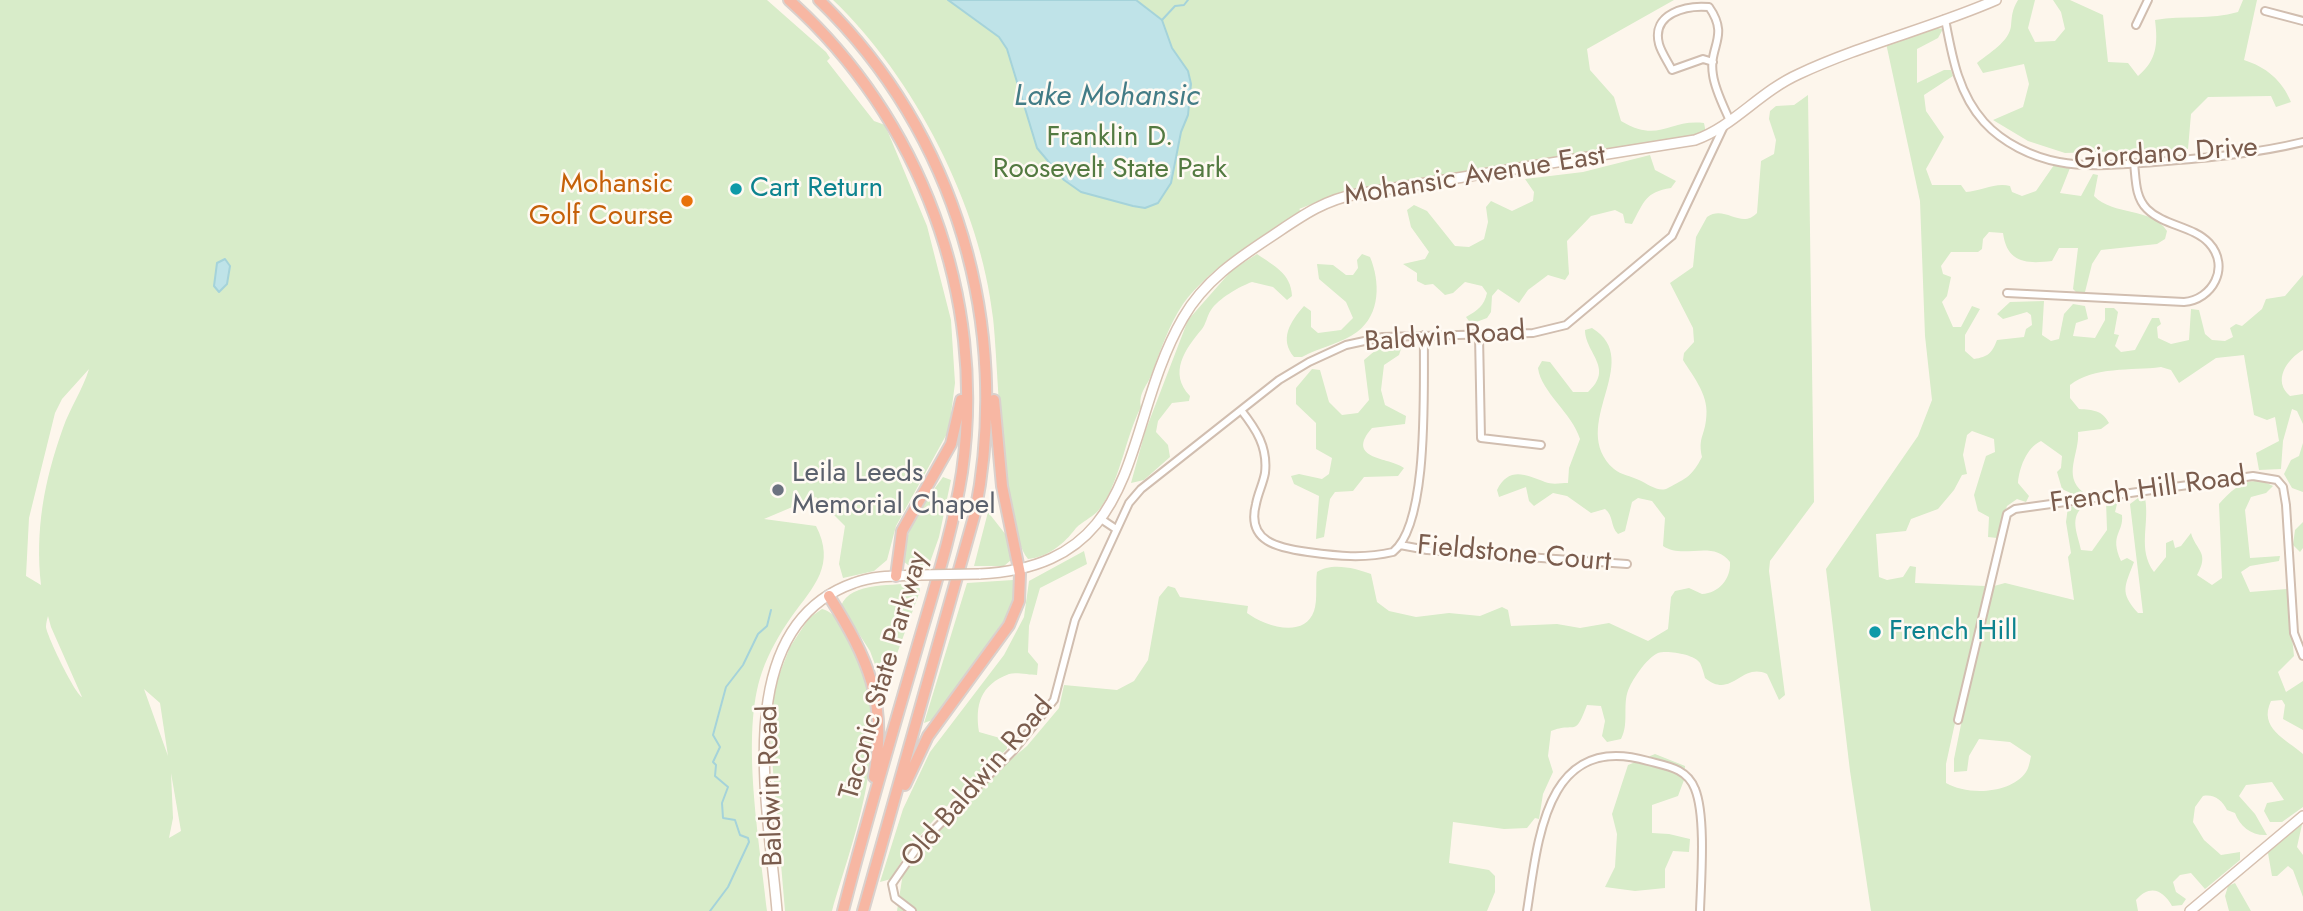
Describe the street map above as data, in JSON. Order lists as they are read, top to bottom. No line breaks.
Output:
{"streets":{"highway":["Taconic State Parkway"],"street":["Giordano Drive","Mohansic Avenue East","Baldwin Road","French Hill Road","Fieldstone Court","Old Baldwin Road"]},"crossings":[["Giordano Drive","Baldwin Road"],["Mohansic Avenue East","Baldwin Road"],["Baldwin Road","Old Baldwin Road"]],"water":["Lake Mohansic"],"parks":["Franklin D. Roosevelt State Park"],"places":["Cart Return","Mohansic Golf Course","Leila Leeds Memorial Chapel","French Hill"]}
